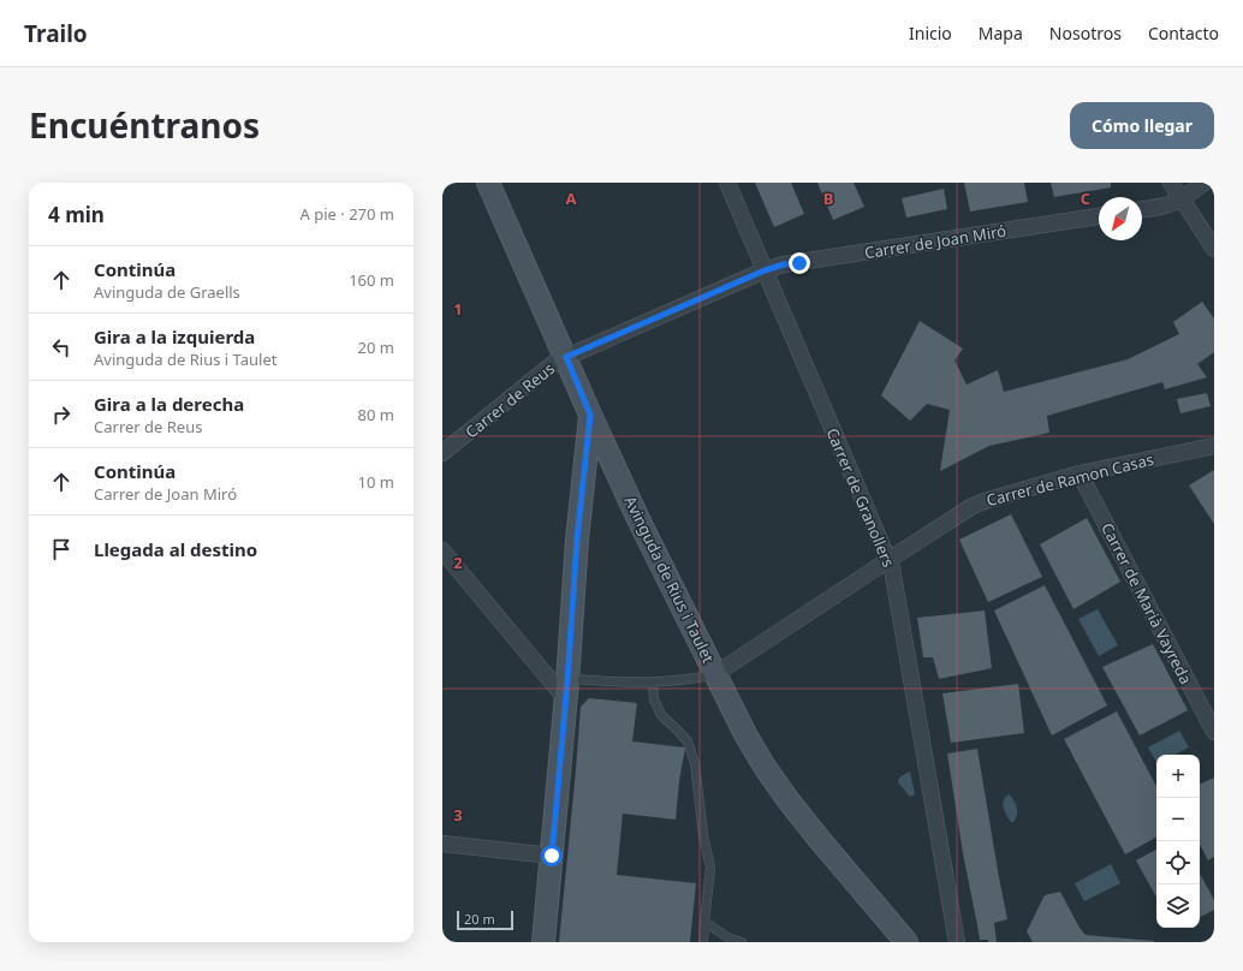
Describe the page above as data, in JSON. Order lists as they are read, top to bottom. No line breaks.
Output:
{"streets":{"street":["Carrer de Joan Miró","Carrer de Reus","Carrer de Ramon Casas","Carrer de Granollers","Avinguda de Rius i Taulet","Carrer de Marià Vayreda"]},"crossings":[["Carrer de Joan Miró","Carrer de Reus"],["Carrer de Joan Miró","Carrer de Granollers"],["Carrer de Reus","Carrer de Granollers"],["Carrer de Reus","Avinguda de Rius i Taulet"],["Carrer de Ramon Casas","Carrer de Granollers"],["Carrer de Ramon Casas","Avinguda de Rius i Taulet"],["Carrer de Ramon Casas","Carrer de Marià Vayreda"]],"scale_bar":"20 m","north":"bottom left","page":{"header":"Trailo","nav":["Inicio","Mapa","Nosotros","Contacto"],"title":"Encuéntranos","buttons":"Cómo llegar","heading":["4 min","A pie · 270 m"],"list":[["Continúa","Avinguda de Graells","160 m"],["Gira a la izquierda","Avinguda de Rius i Taulet","20 m"],["Gira a la derecha","Carrer de Reus","80 m"],["Continúa","Carrer de Joan Miró","10 m"],"Llegada al destino"],"map_buttons":["+","−"],"scale":"20 m"},"grid":{"columns":["A","B","C"],"rows":["1","2","3"]}}
